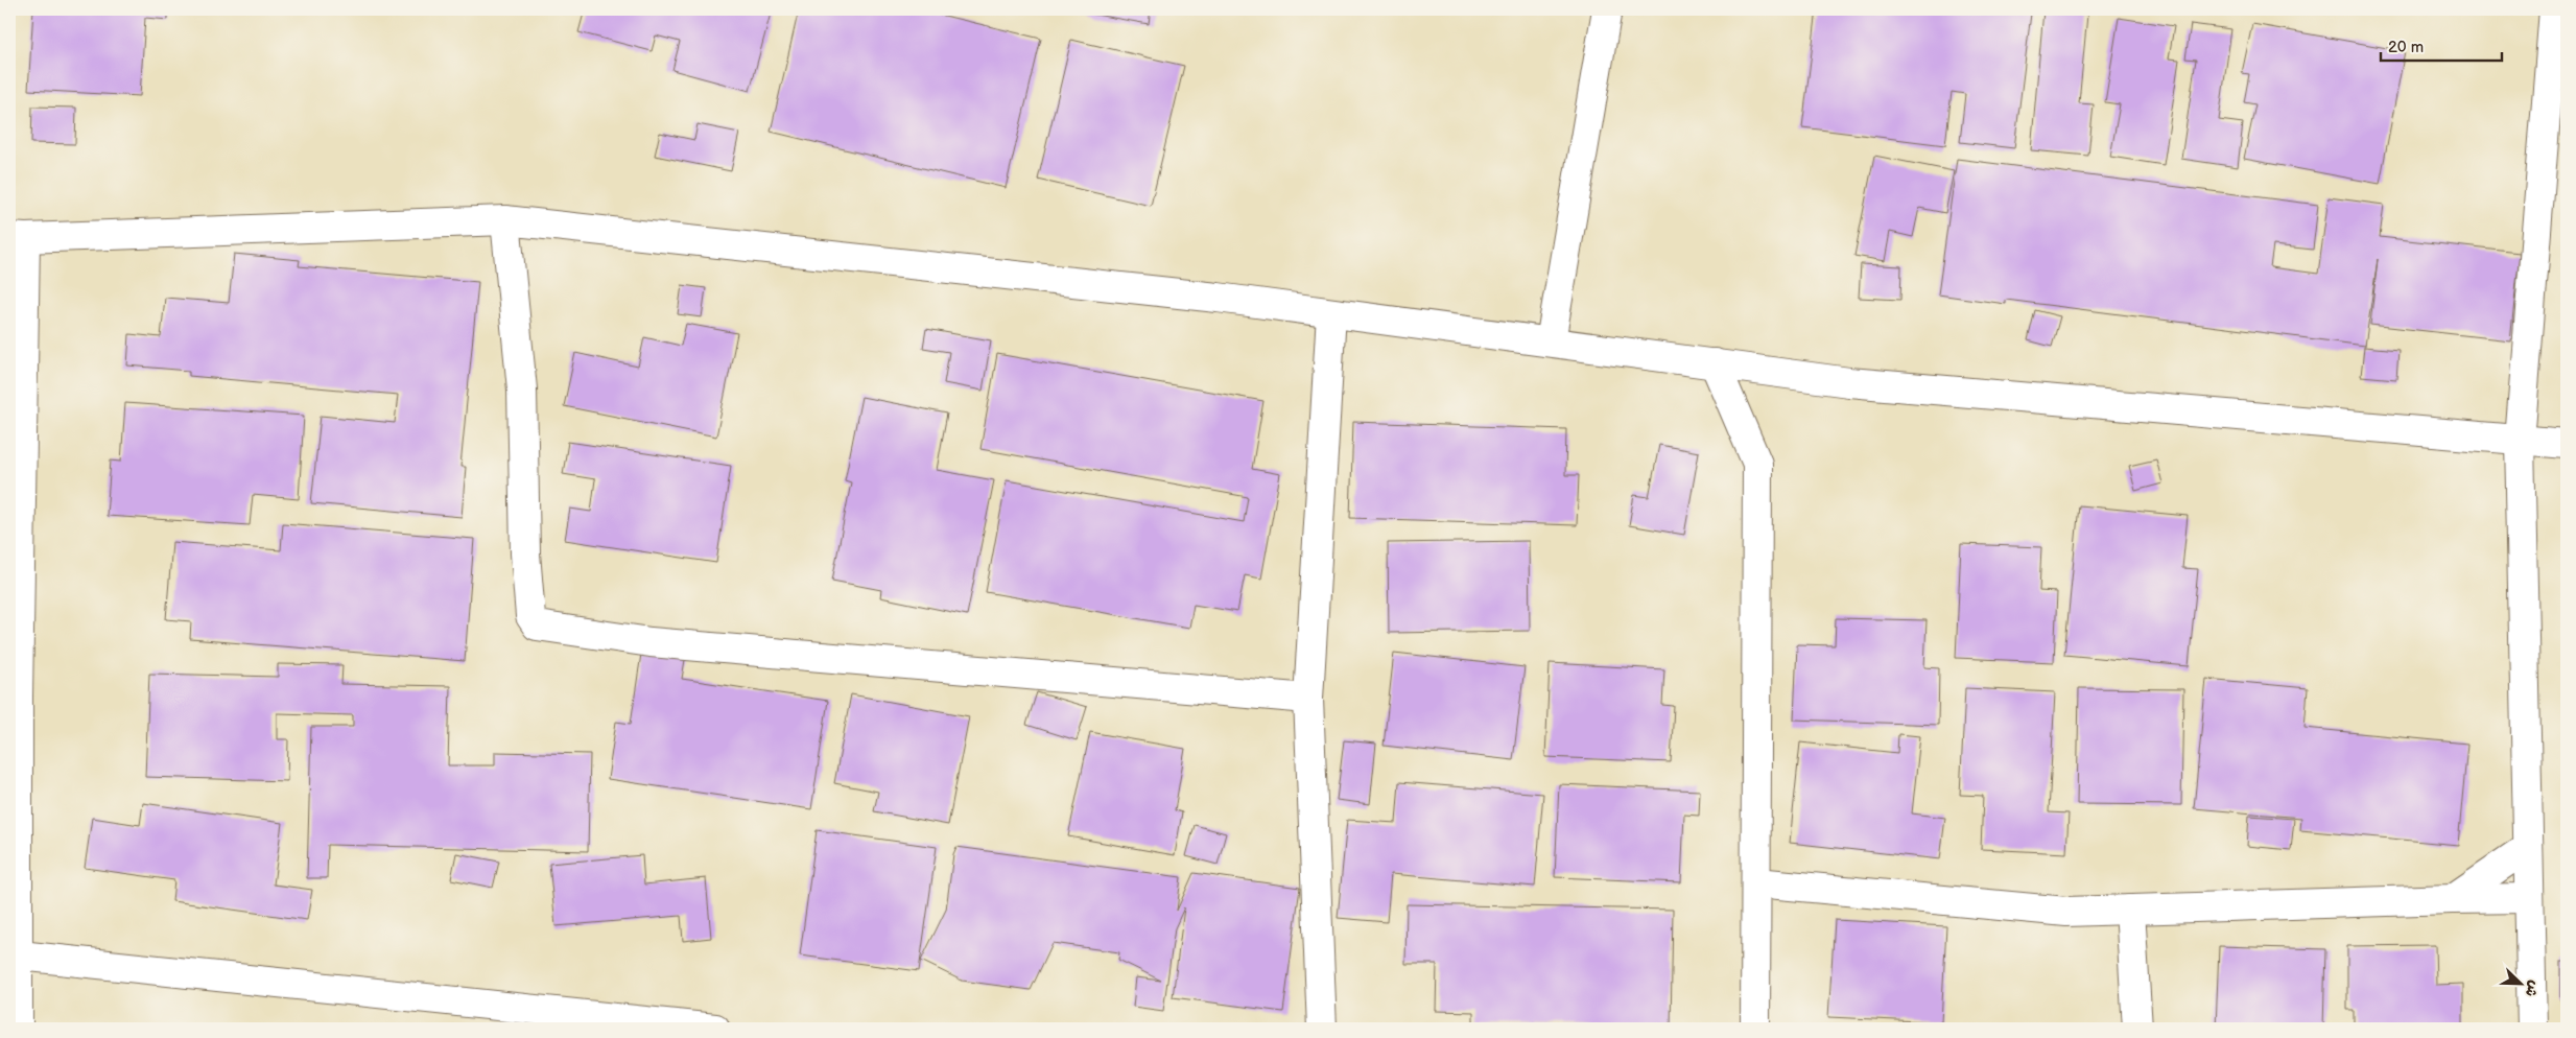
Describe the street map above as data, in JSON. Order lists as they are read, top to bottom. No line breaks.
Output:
{"scale_bar":"20 m","north":"bottom right"}
